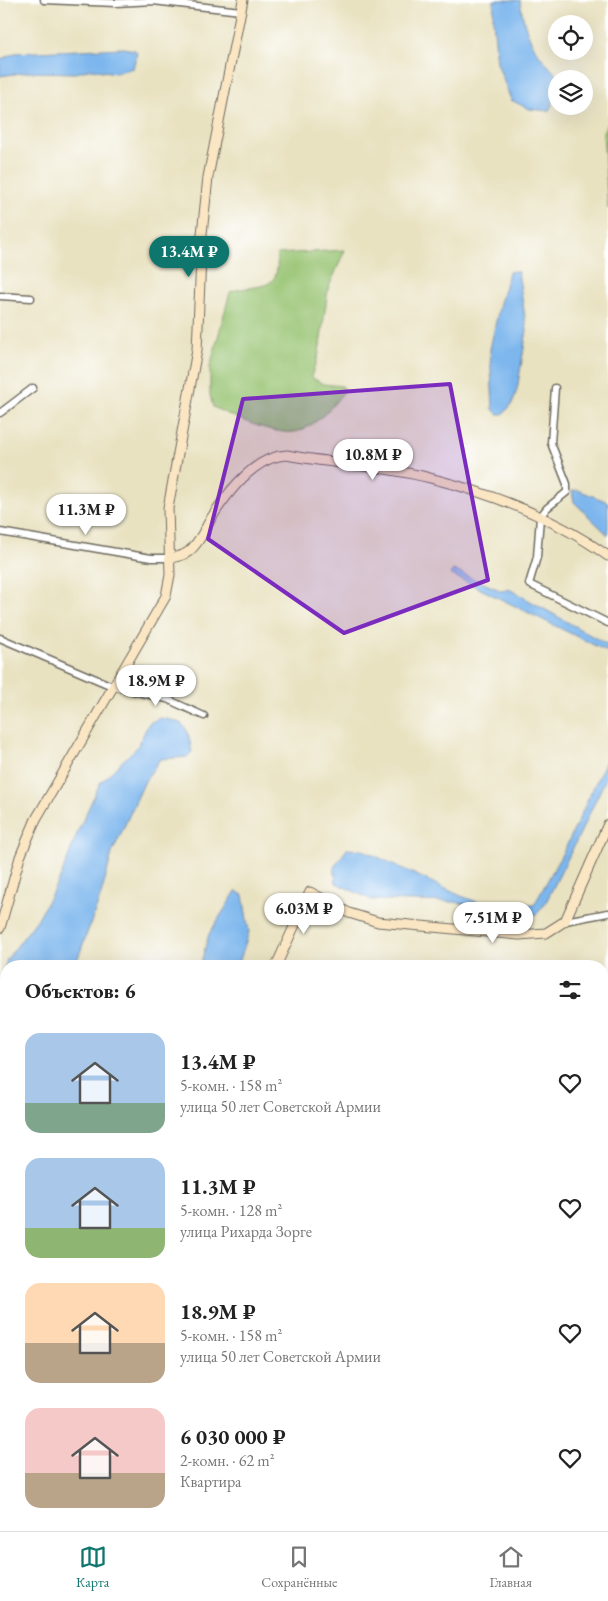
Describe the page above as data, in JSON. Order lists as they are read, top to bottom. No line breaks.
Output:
{"page":{"price":["13.4M ₽","10.8M ₽","11.3M ₽","18.9M ₽","6.03M ₽","7.51M ₽"],"heading":"Объектов: 6","list":[{"name":"13.4M ₽","note":"5-комн. · 158 m² · улица 50 лет Советской Армии"},{"name":"11.3M ₽","note":"5-комн. · 128 m² · улица Рихарда Зорге"},{"name":"18.9M ₽","note":"5-комн. · 158 m² · улица 50 лет Советской Армии"},{"name":"6 030 000 ₽","note":"2-комн. · 62 m² · Квартира"}],"tabs":["Карта","Сохранённые","Главная"]}}
